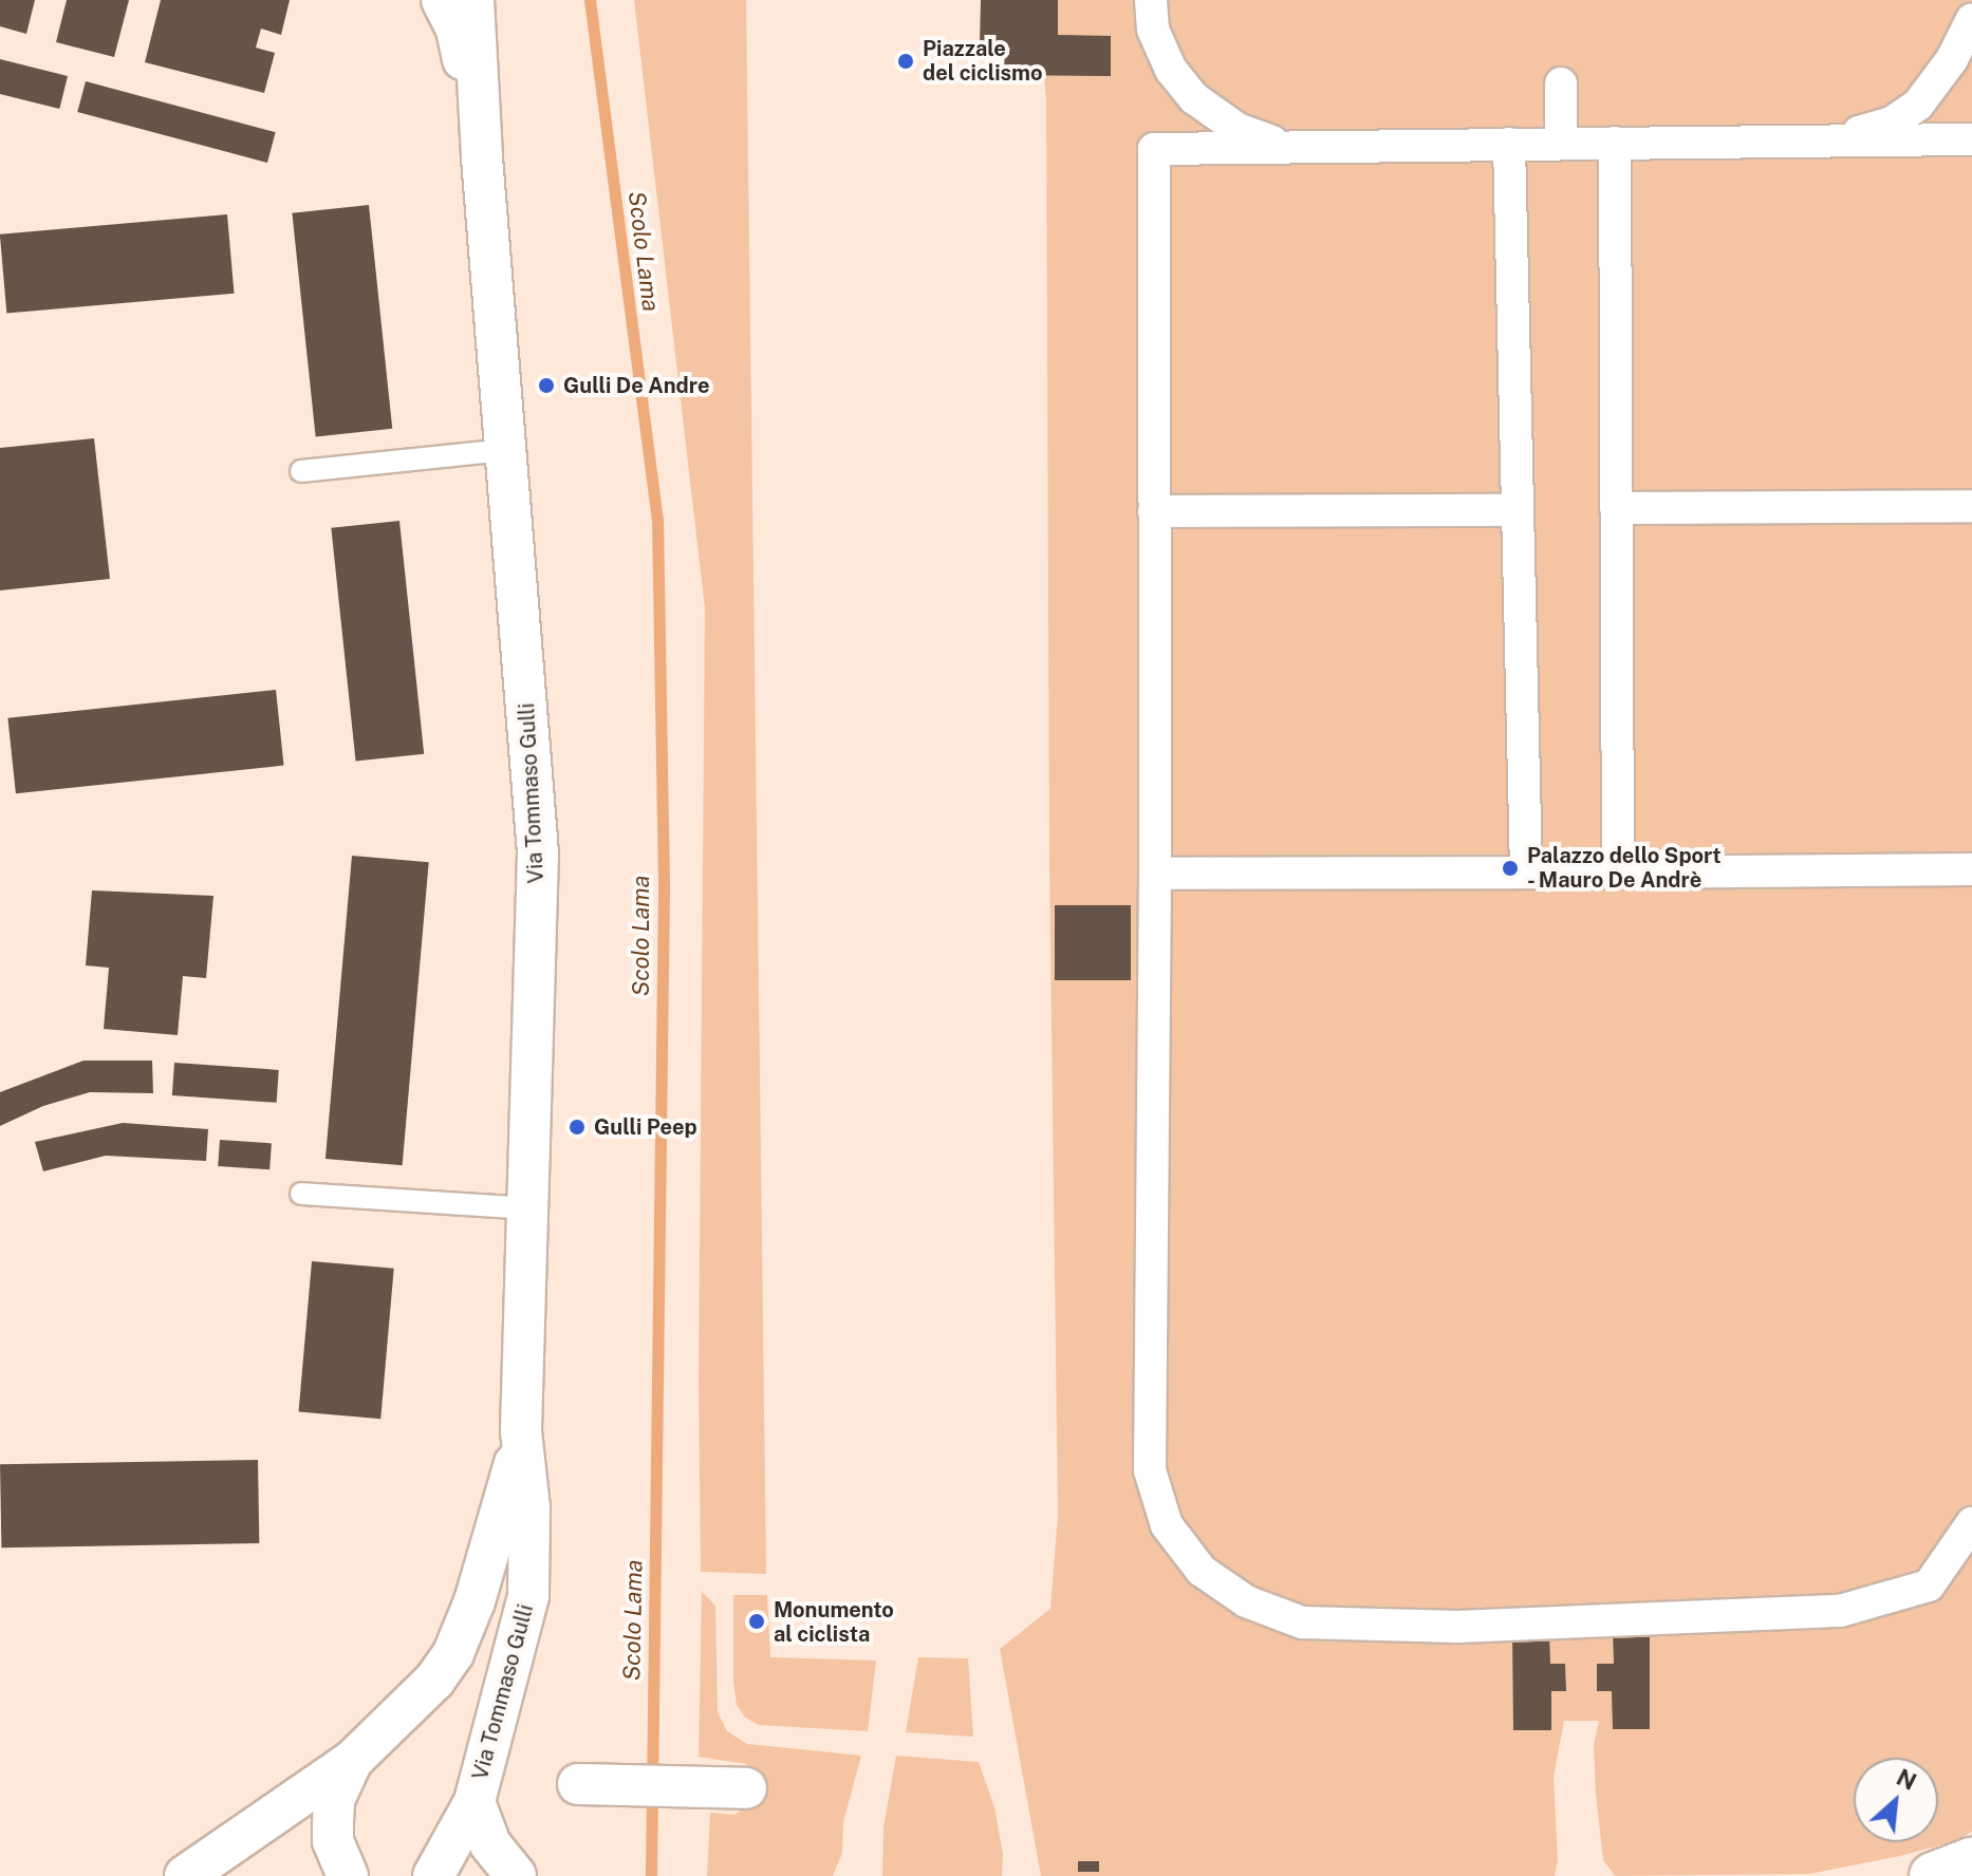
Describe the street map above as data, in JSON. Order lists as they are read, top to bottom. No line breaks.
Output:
{"streets":{"street":["Via Tommaso Gulli"]},"water":["Scolo Lama"],"places":["Piazzale del ciclismo","Gulli De Andre","Palazzo dello Sport - Mauro De Andrè","Gulli Peep","Monumento al ciclista"],"north":"top right"}
